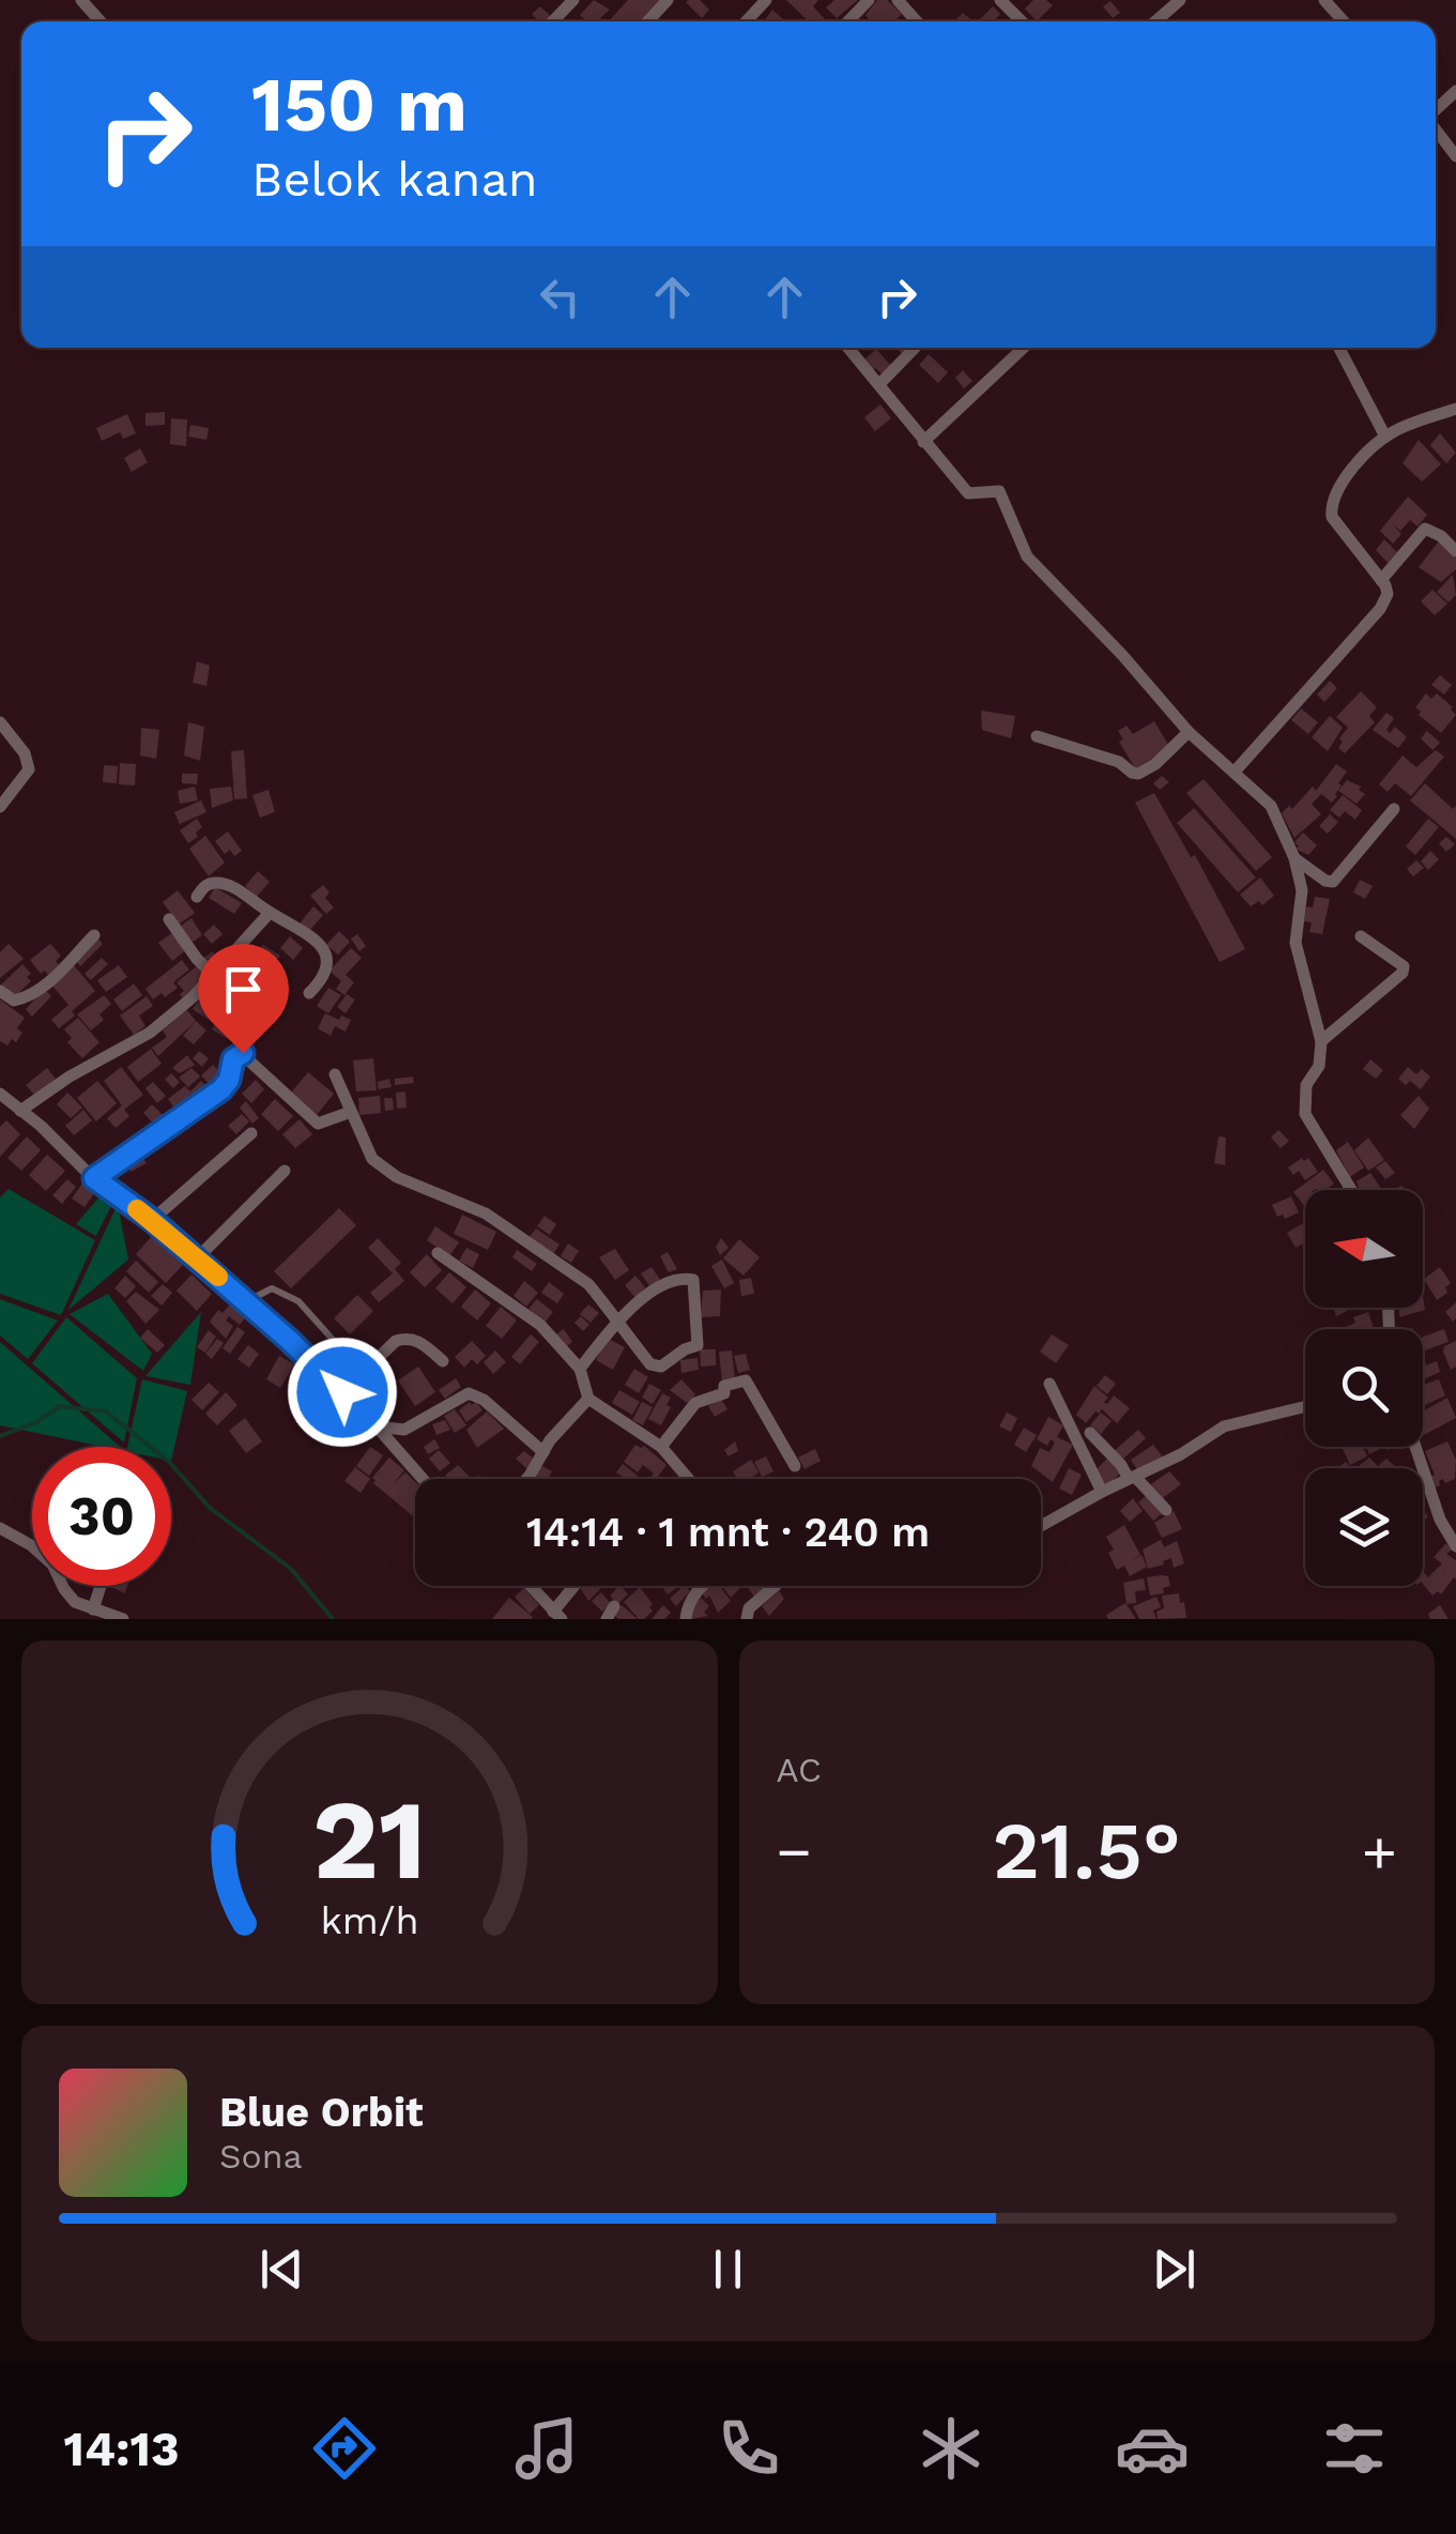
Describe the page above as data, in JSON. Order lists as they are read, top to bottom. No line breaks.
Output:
{"north":"left","page":{"turn":["150 m","Belok kanan"],"limit":"30","trip":"14:14 · 1 mnt · 240 m","tile":"AC","heat":["−","21.5°","+"],"song":["Blue Orbit","Sona"],"tabs":"14:13","gauge":["21","km/h"]}}
